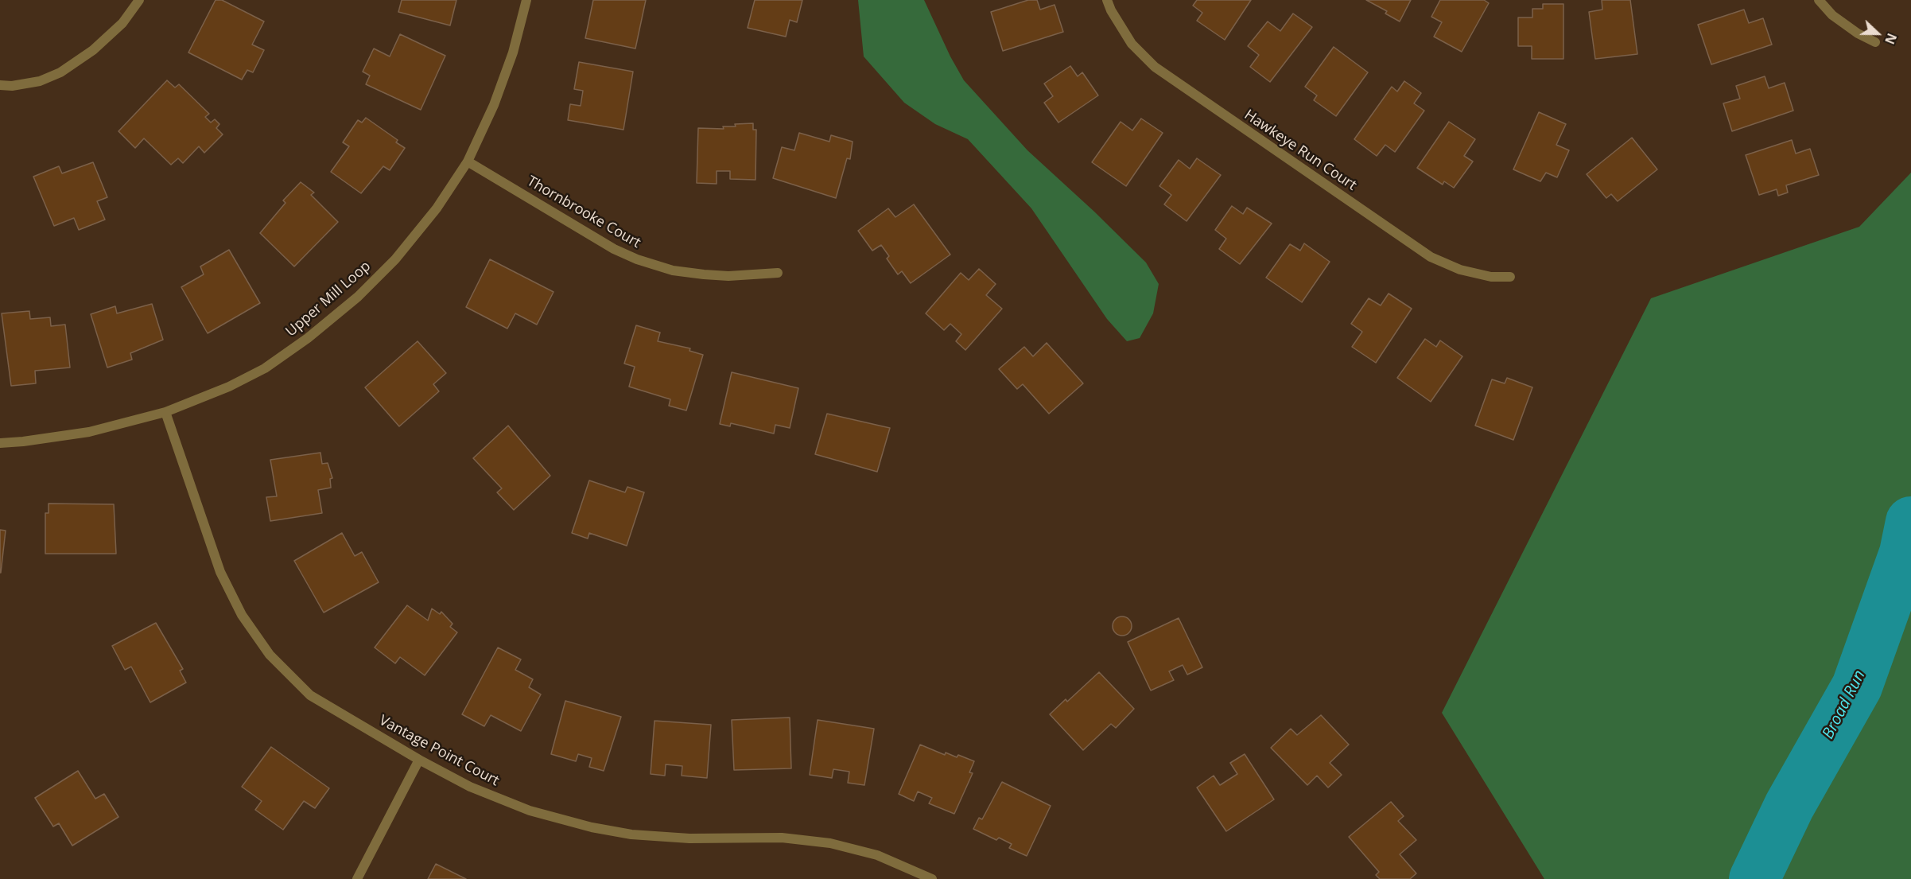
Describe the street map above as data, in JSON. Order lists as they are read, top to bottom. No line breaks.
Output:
{"streets":{"street":["Hawkeye Run Court","Thornbrooke Court","Upper Mill Loop","Vantage Point Court"]},"crossings":[["Thornbrooke Court","Upper Mill Loop"],["Upper Mill Loop","Vantage Point Court"]],"water":["Broad Run"],"north":"right"}
